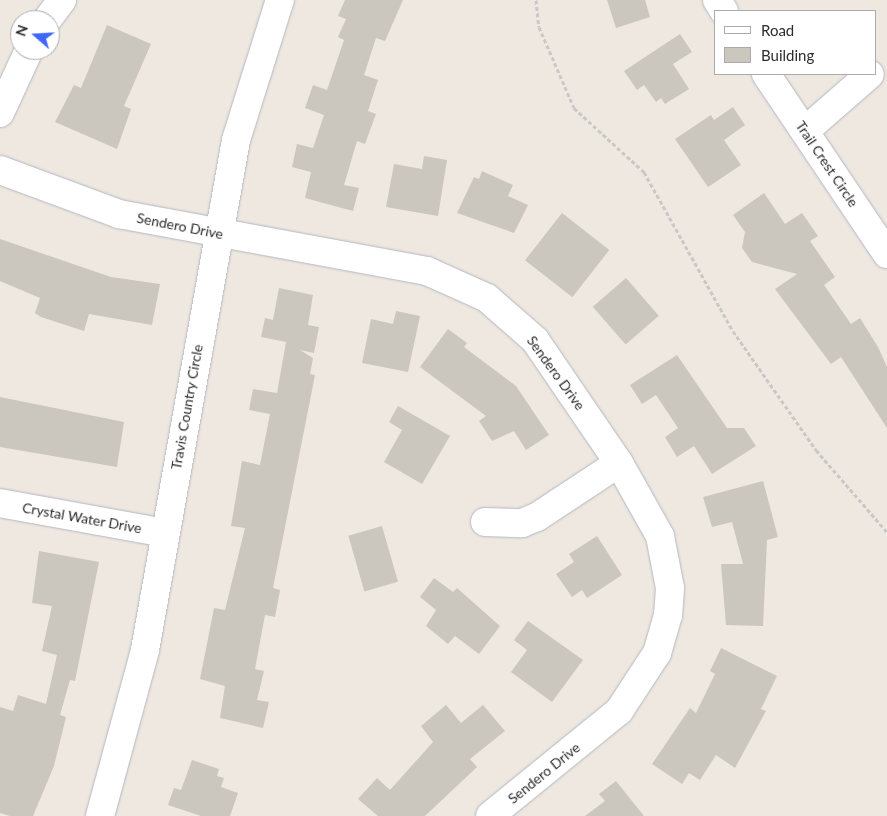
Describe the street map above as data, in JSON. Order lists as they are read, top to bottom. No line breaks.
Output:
{"streets":{"street":["Trail Crest Circle","Sendero Drive","Travis Country Circle","Crystal Water Drive"]},"crossings":[["Sendero Drive","Travis Country Circle"],["Travis Country Circle","Crystal Water Drive"]],"legend":["Road","Building"],"north":"left"}
